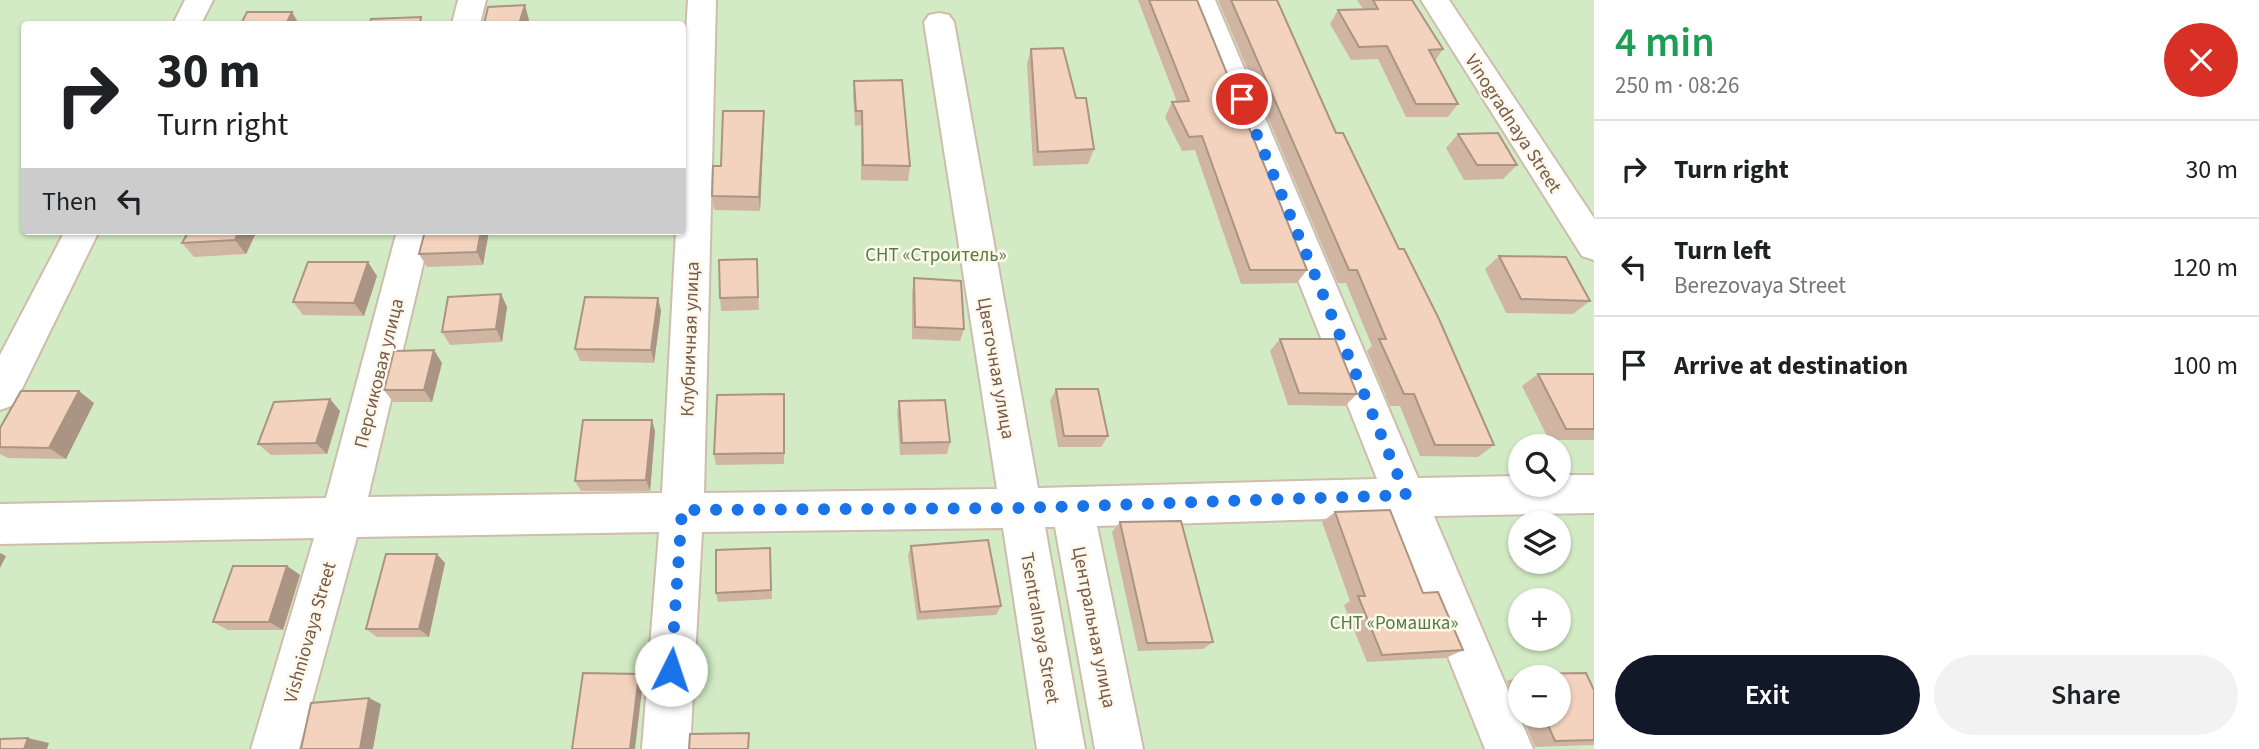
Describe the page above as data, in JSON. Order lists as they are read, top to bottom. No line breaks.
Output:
{"streets":{"street":["Vinogradnaya Street","Клубничная улица","Цветочная улица","Персиковая улица","Центральная улица","Tsentralnaya Street","Vishniovaya Street"]},"crossings":[["Цветочная улица","Tsentralnaya Street"],["Персиковая улица","Vishniovaya Street"]],"parks":["СНТ «Строитель»","СНТ «Ромашка»"],"page":{"heading":["4 min","250 m · 08:26"],"turn":["30 m","Turn right"],"list":[{"name":"Turn right","value":"30 m"},{"name":"Turn left","note":"Berezovaya Street","value":"120 m"},{"name":"Arrive at destination","value":"100 m"}],"then":"Then","map_buttons":["+","−"],"buttons":["Exit","Share"]}}
